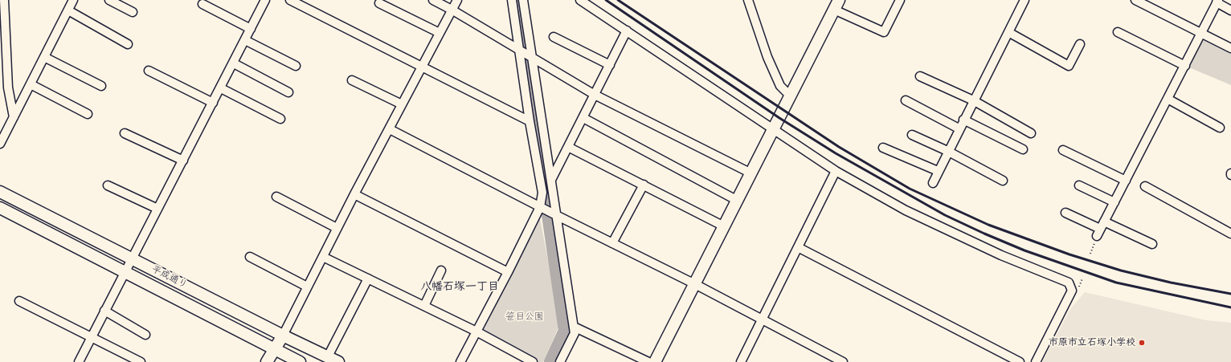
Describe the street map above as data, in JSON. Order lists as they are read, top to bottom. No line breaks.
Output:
{"streets":{"street":["平成通り"]},"districts":["八幡石塚一丁目"],"parks":["笹目公園"],"places":["市原市立石塚小学校"]}
